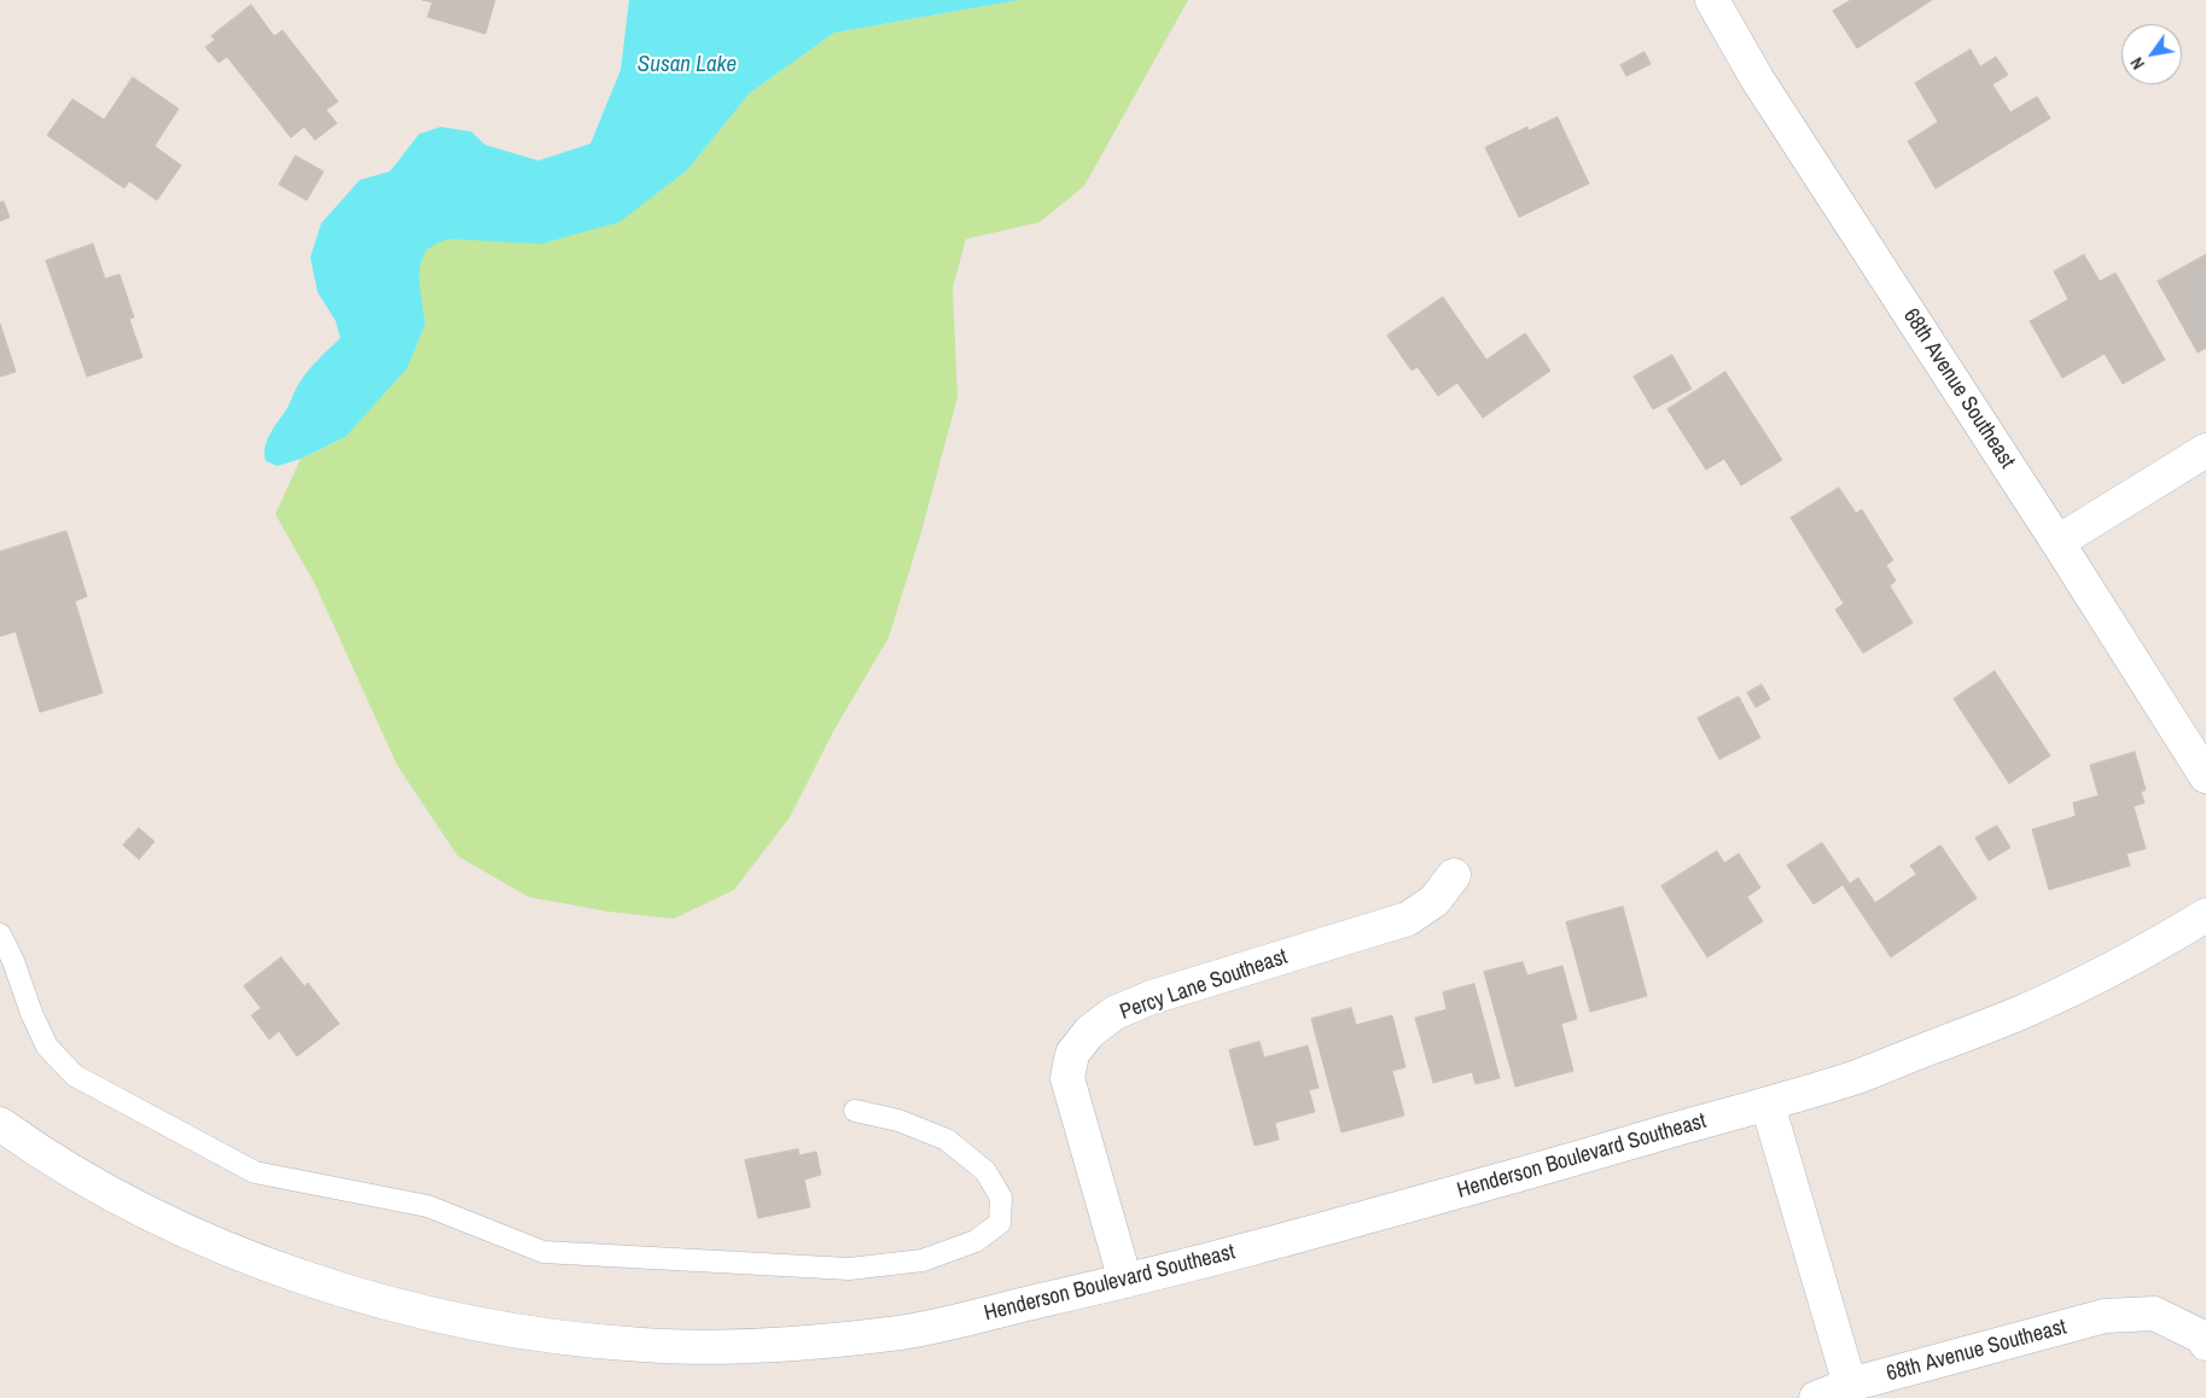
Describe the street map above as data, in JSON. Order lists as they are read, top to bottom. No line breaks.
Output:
{"streets":{"street":["68th Avenue Southeast","Percy Lane Southeast","Henderson Boulevard Southeast"]},"crossings":[["Percy Lane Southeast","Henderson Boulevard Southeast"]],"water":["Susan Lake"],"north":"bottom left"}
